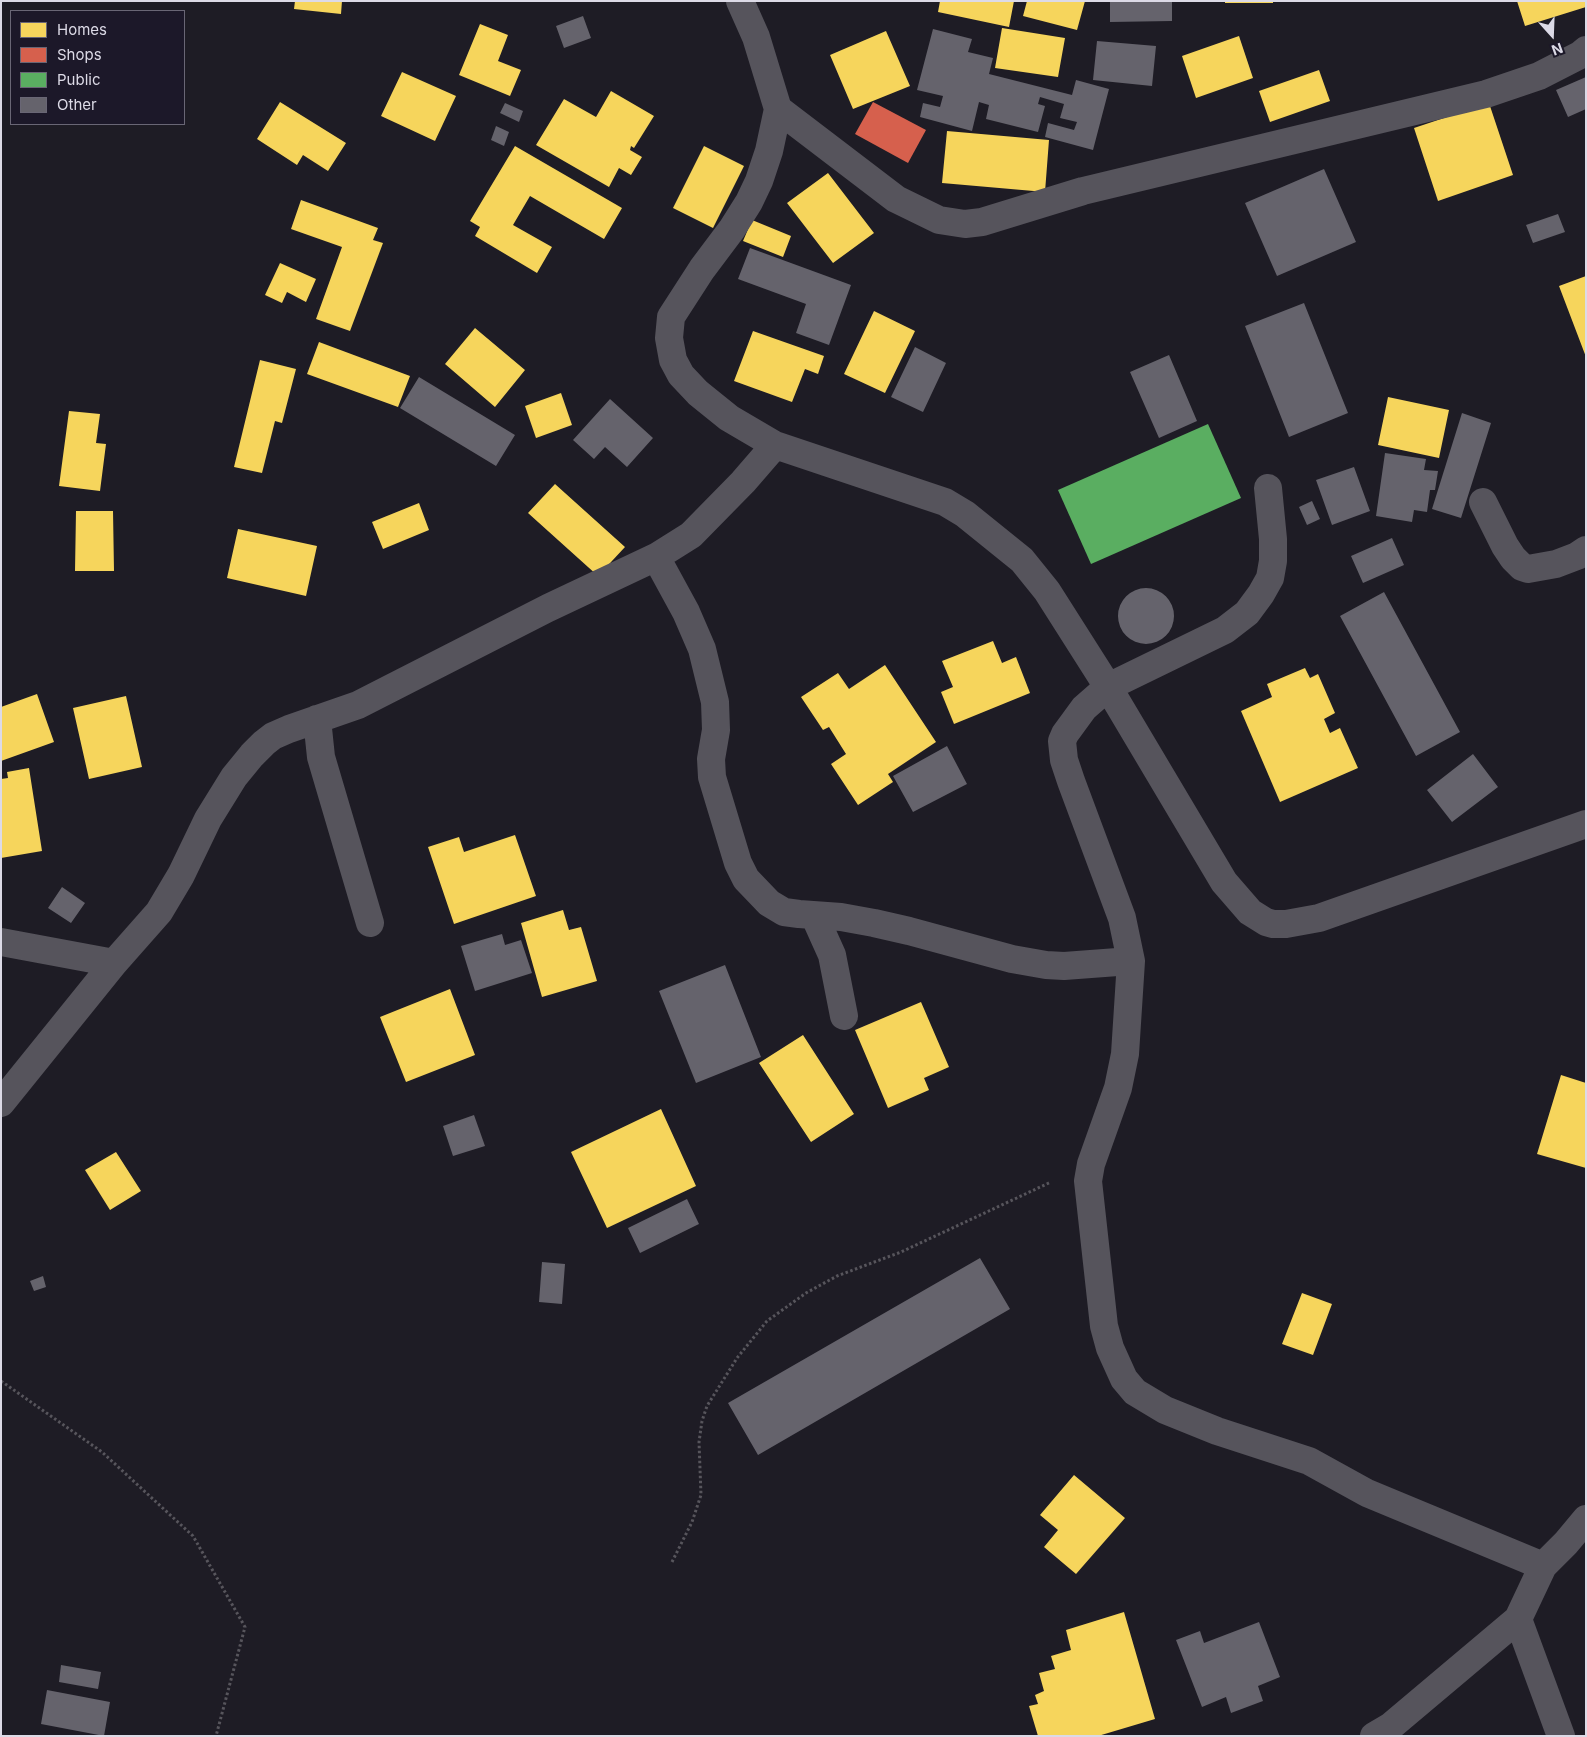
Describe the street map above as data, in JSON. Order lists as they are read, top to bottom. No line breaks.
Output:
{"legend":["Homes","Shops","Public","Other"],"north":"bottom"}
